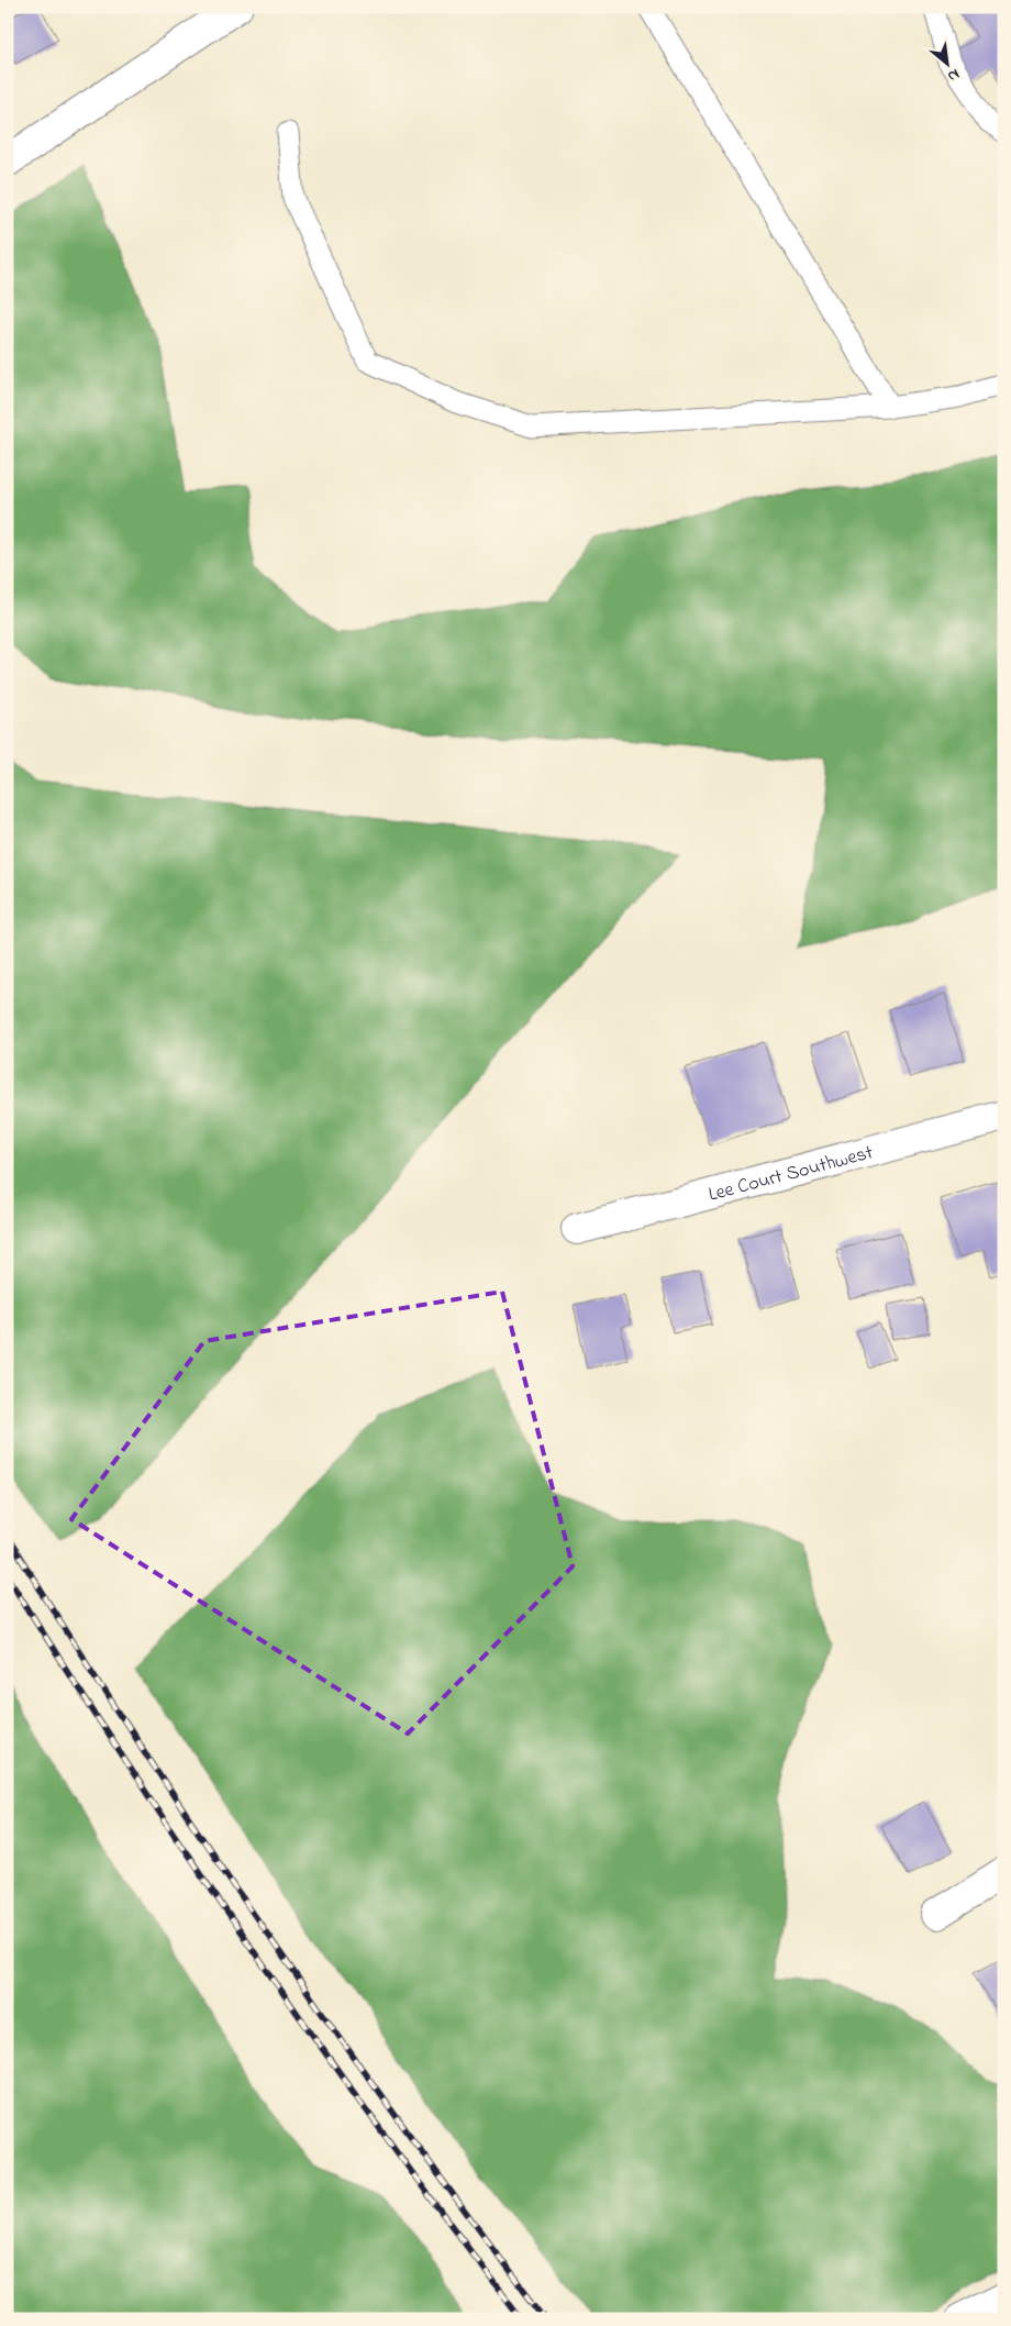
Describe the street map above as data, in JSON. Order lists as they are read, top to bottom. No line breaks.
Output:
{"streets":{"street":["Lee Court Southwest"]},"north":"bottom right"}
